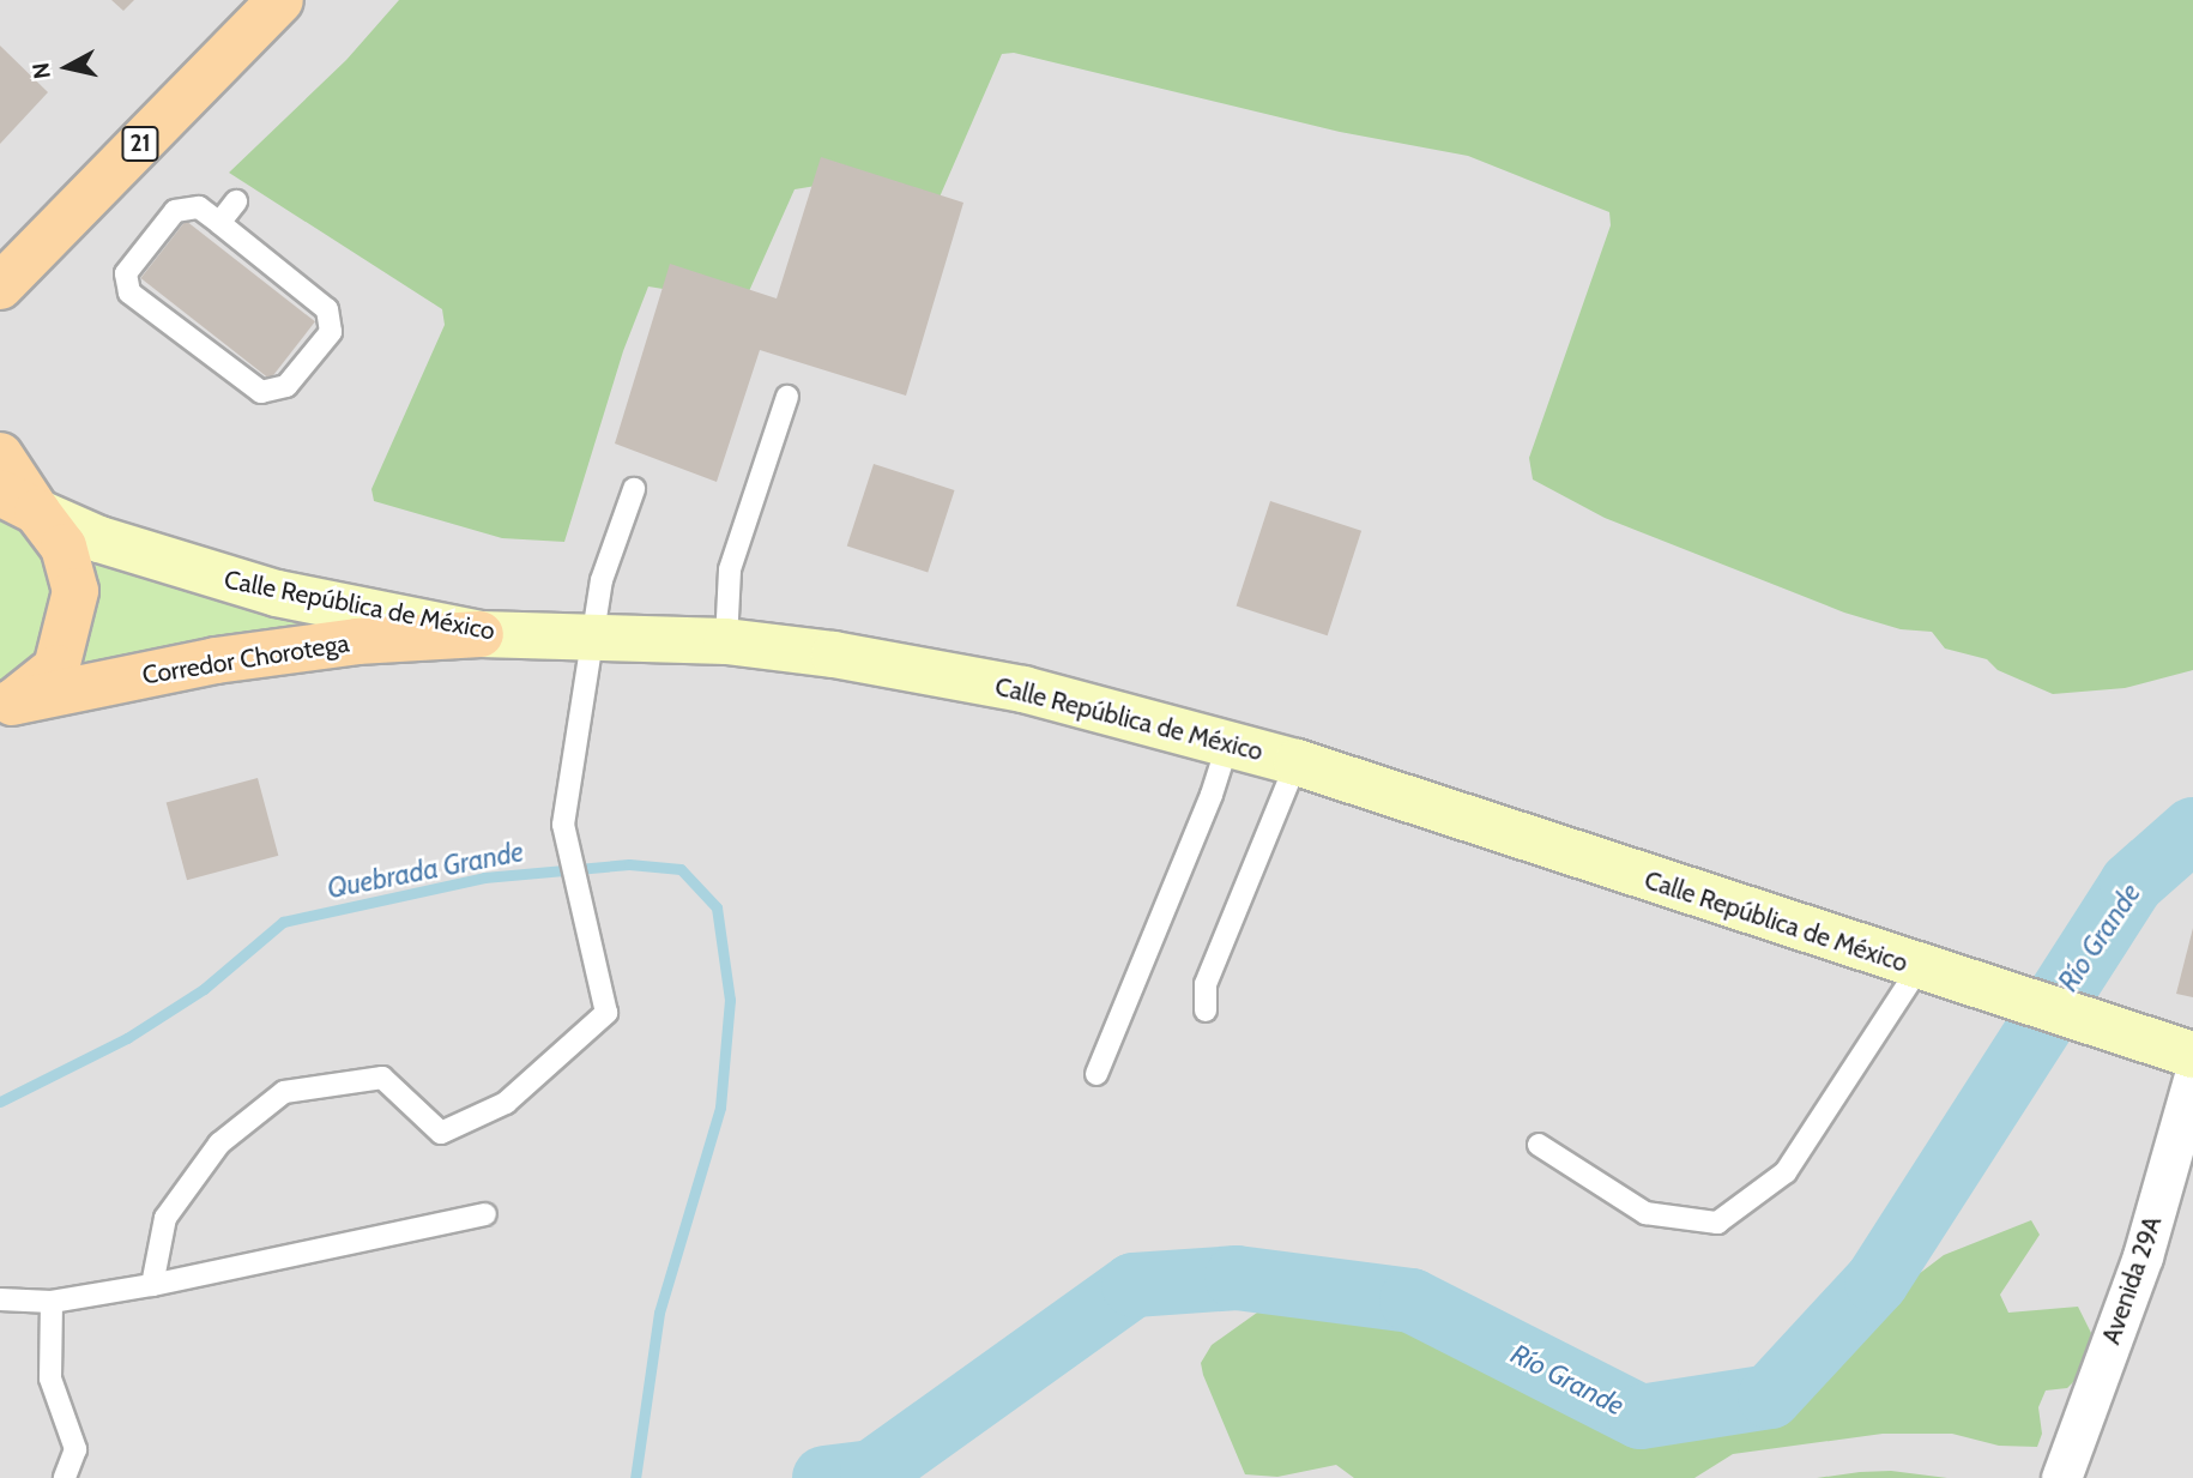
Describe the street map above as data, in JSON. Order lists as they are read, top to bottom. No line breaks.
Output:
{"streets":{"main road":["21","Calle República de México","Corredor Chorotega"],"street":["Avenida 29A"]},"crossings":[["Calle República de México","Corredor Chorotega"]],"water":["Quebrada Grande","Río Grande"],"north":"left"}
